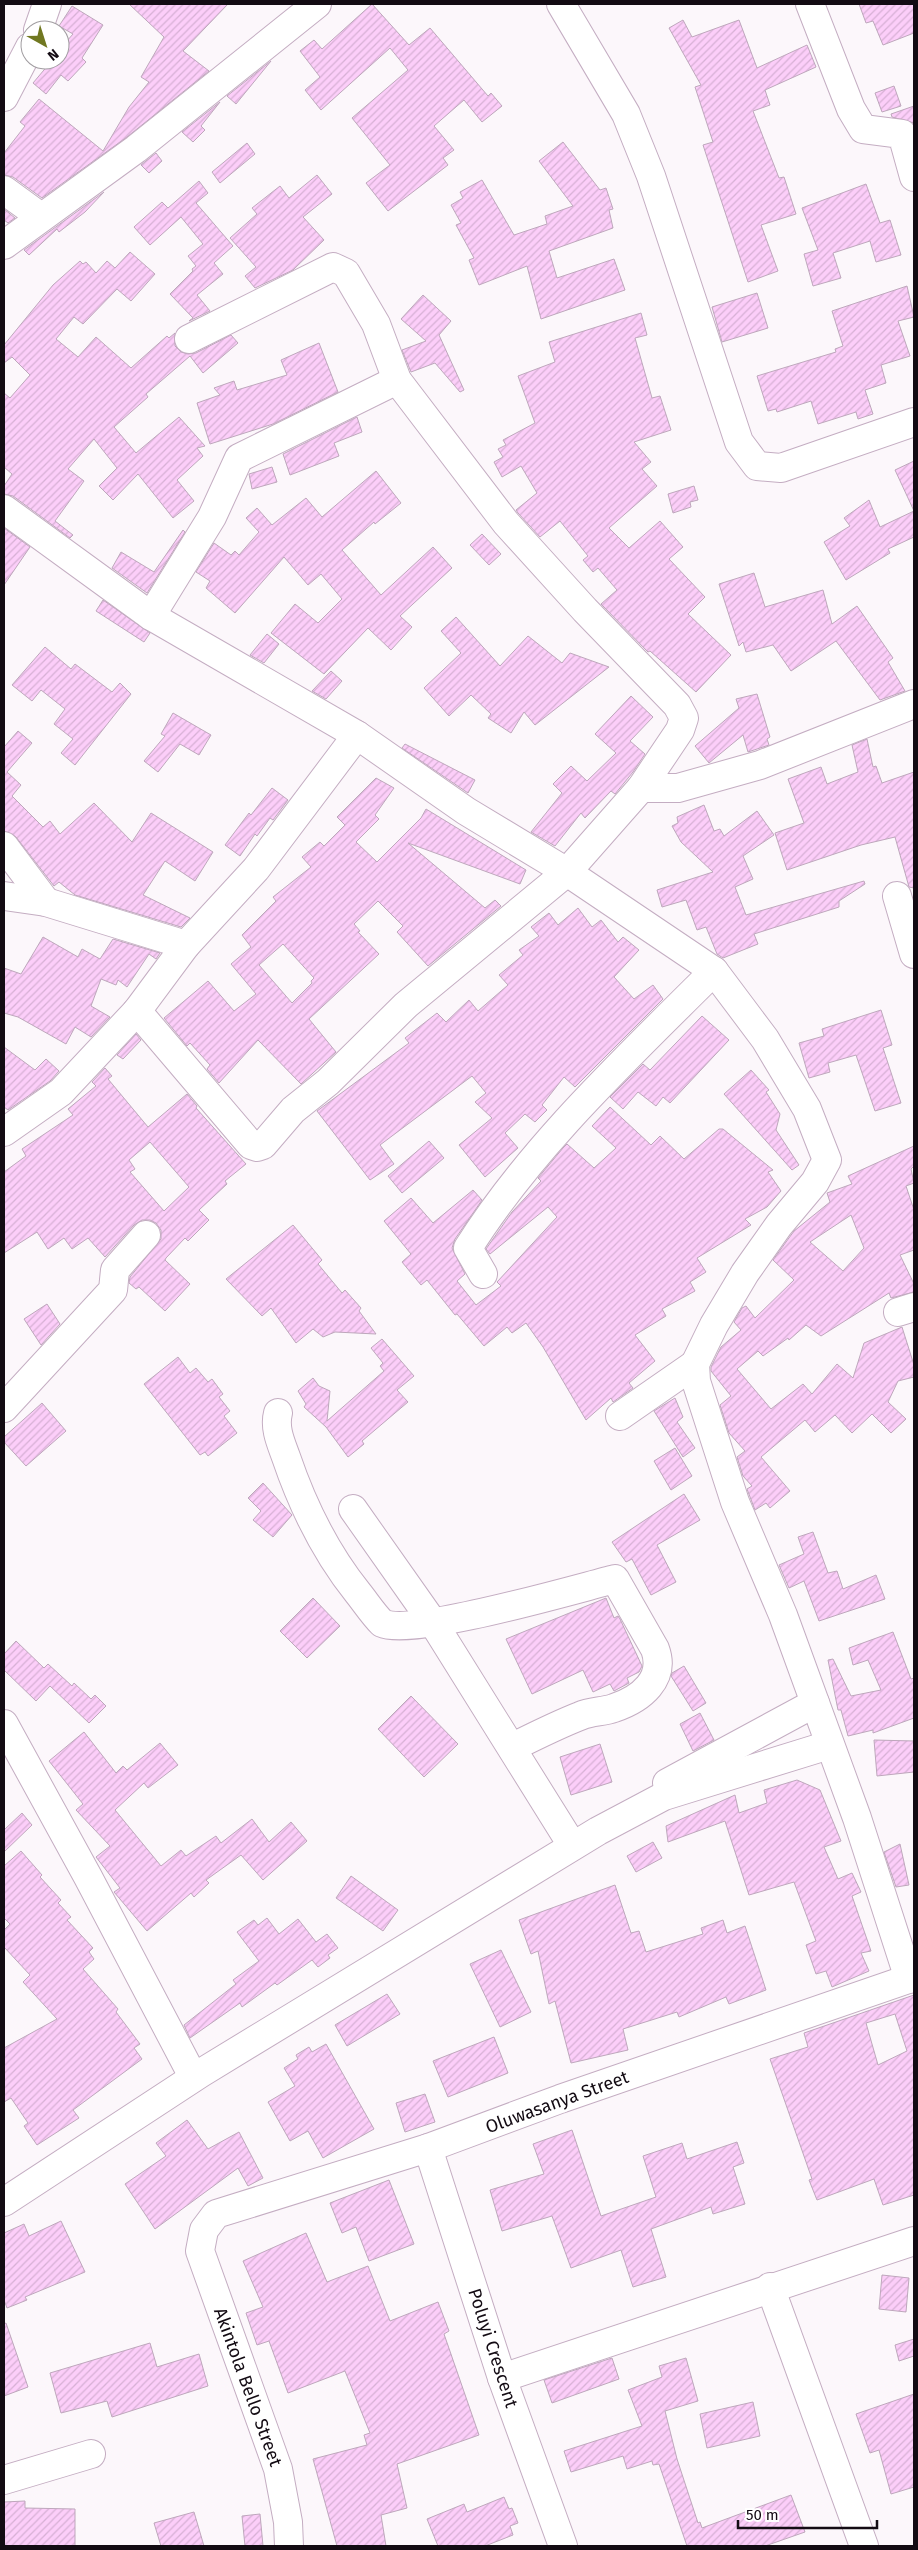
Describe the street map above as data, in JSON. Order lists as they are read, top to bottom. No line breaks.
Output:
{"streets":{"street":["Oluwasanya Street","Poluyi Crescent","Akintola Bello Street"]},"crossings":[["Oluwasanya Street","Poluyi Crescent"],["Oluwasanya Street","Akintola Bello Street"]],"scale_bar":"50 m","north":"bottom right"}
